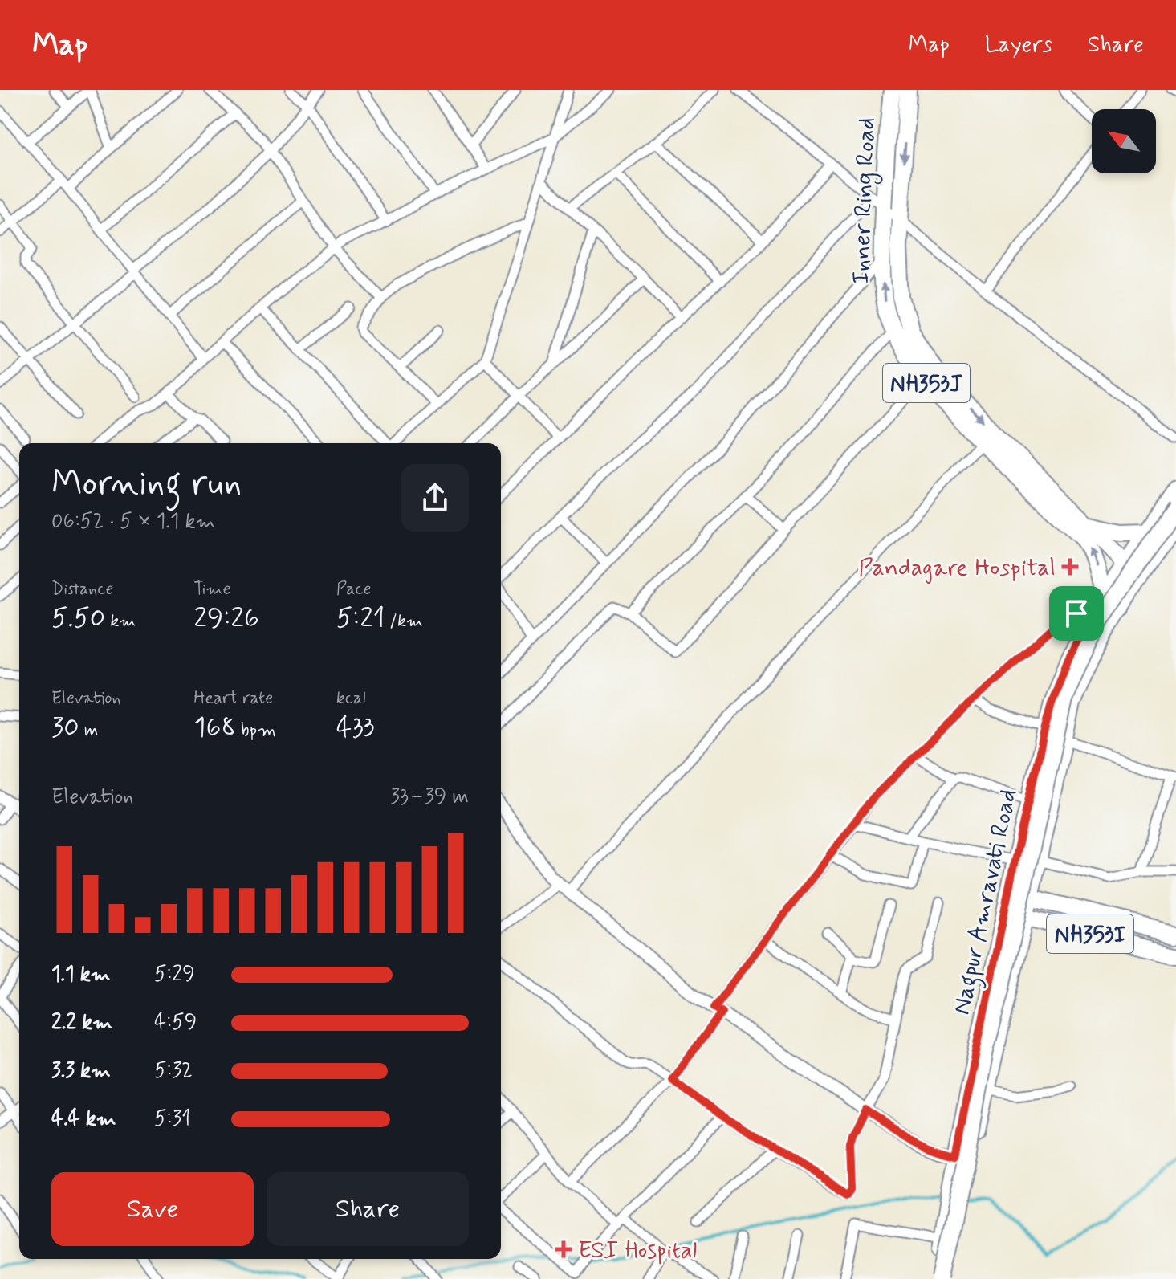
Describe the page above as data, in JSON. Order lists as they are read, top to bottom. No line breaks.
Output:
{"streets":{"highway":["Inner Ring Road","NH353J","NH353I"],"main road":["Nagpur Amravati Road"]},"crossings":[["Inner Ring Road","NH353J"],["Inner Ring Road","Nagpur Amravati Road"],["Nagpur Amravati Road","NH353I"]],"places":{"health":["Pandagare Hospital","ESI Hospital"]},"north":"top left","page":{"header":"Map","nav":["Map","Layers","Share"],"heading":["Morning run","06:52 · 5 × 1.1 km"],"stats":[["Distance","5.50 km"],["Time","29:26"],["Pace","5:21 /km"],["Elevation","30 m"],["Heart rate","168 bpm"],["kcal","433"]],"chart":["Elevation","33–39 m"],"list":[{"name":"1.1 km","note":"5:29"},{"name":"2.2 km","note":"4:59"},{"name":"3.3 km","note":"5:32"},{"name":"4.4 km","note":"5:31"}],"buttons":["Save","Share"]}}
